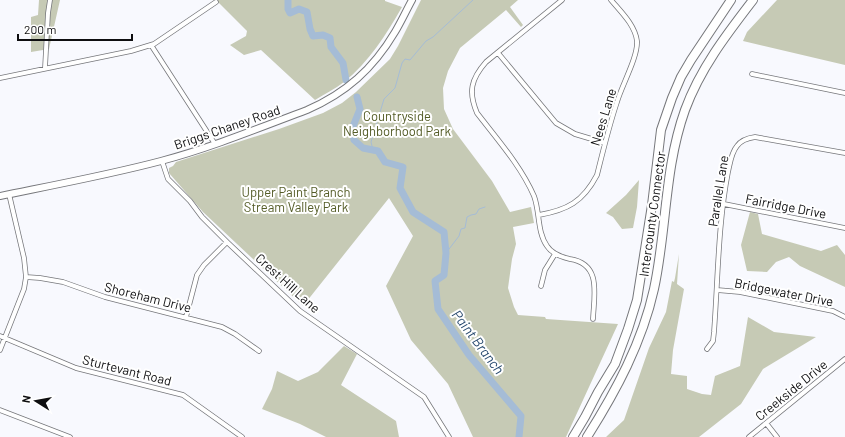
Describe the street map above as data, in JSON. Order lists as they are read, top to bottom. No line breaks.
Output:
{"streets":{"highway":["Intercounty Connector"],"main road":["Briggs Chaney Road"],"street":["Nees Lane","Parallel Lane","Fairridge Drive","Crest Hill Lane","Bridgewater Drive","Shoreham Drive","Sturtevant Road","Creekside Drive"]},"crossings":[["Briggs Chaney Road","Crest Hill Lane"],["Parallel Lane","Fairridge Drive"],["Parallel Lane","Bridgewater Drive"]],"water":["Paint Branch"],"parks":["Countryside Neighborhood Park","Upper Paint Branch Stream Valley Park"],"scale_bar":"200 m","north":"left"}
